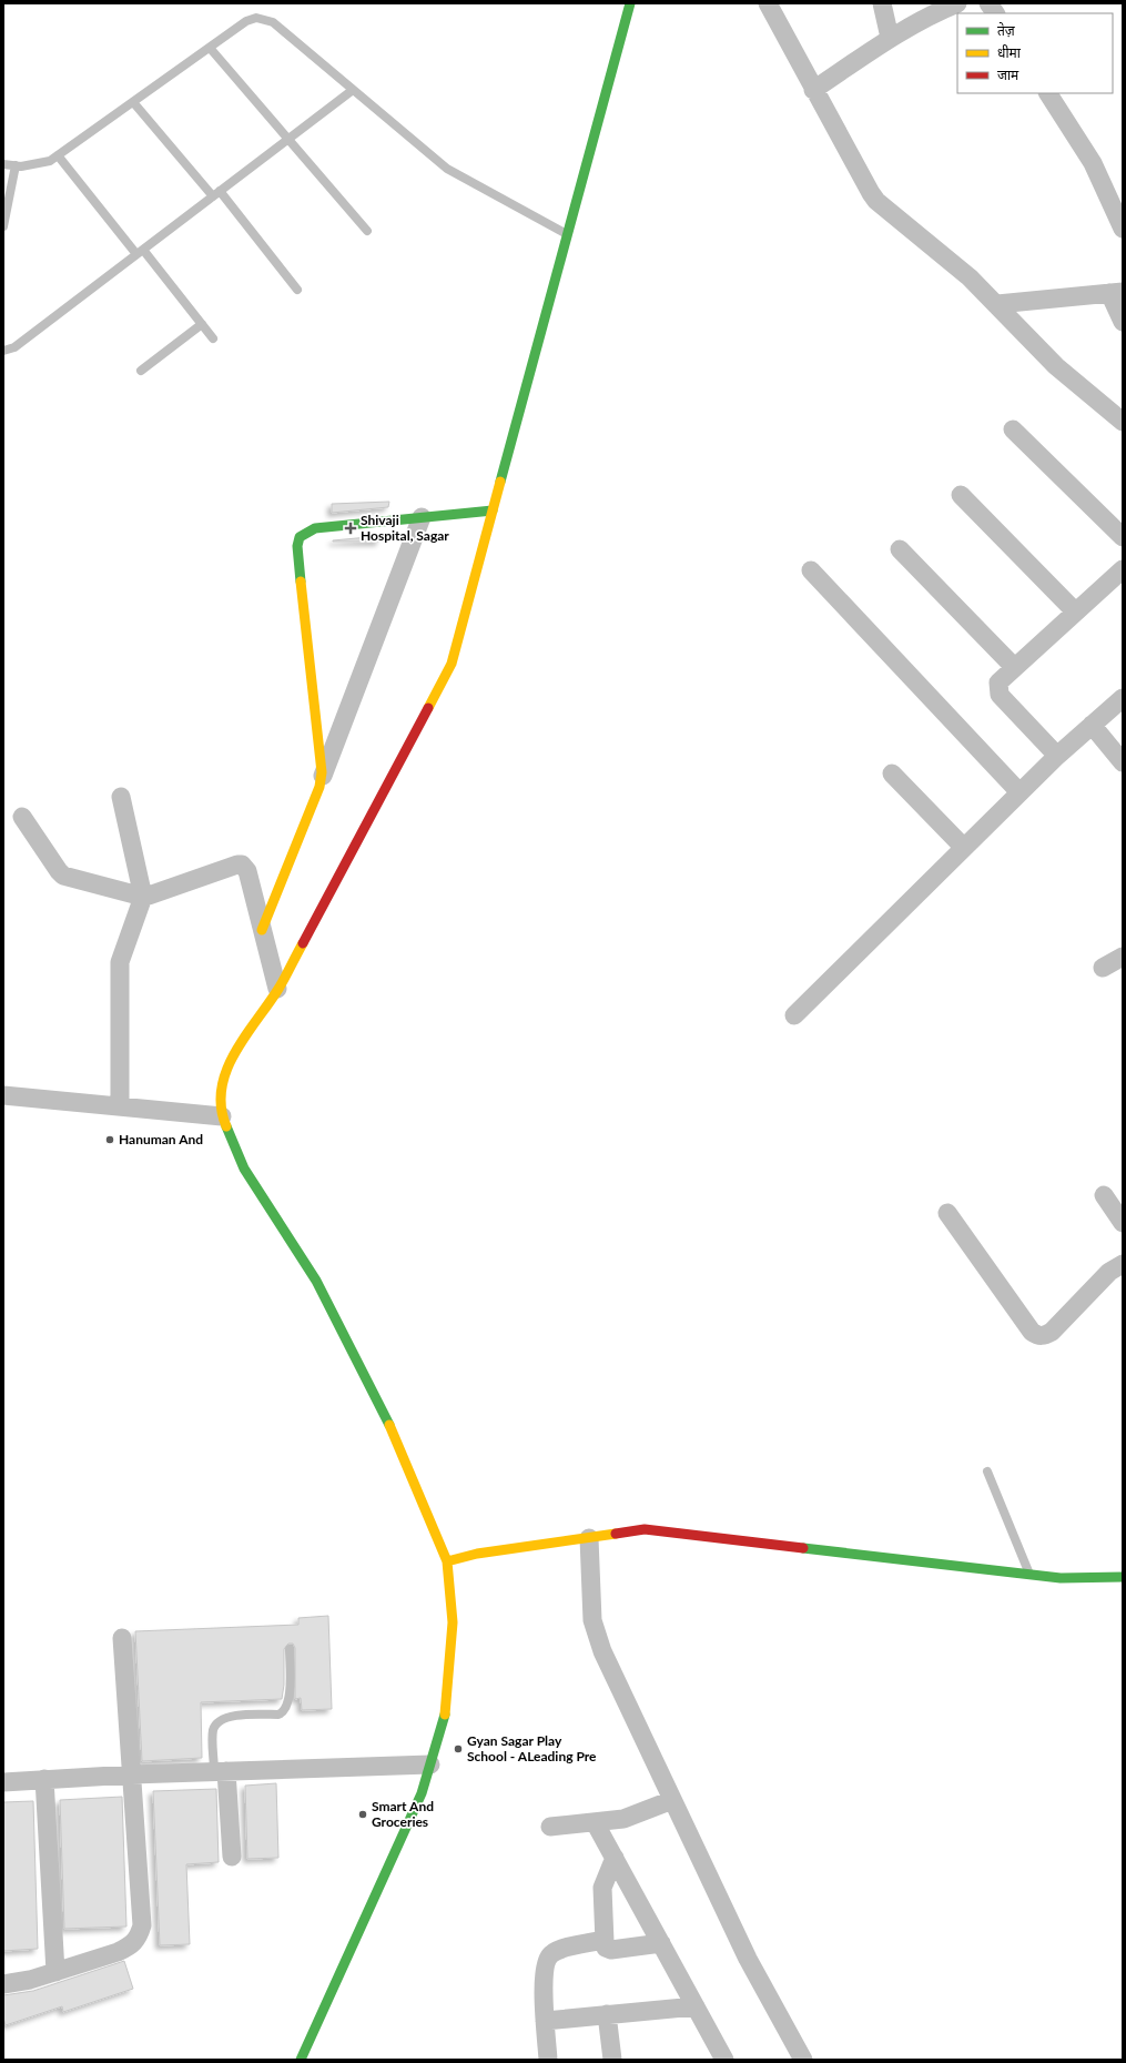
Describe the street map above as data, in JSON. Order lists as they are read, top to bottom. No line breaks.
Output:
{"places":{"health":["Shivaji Hospital, Sagar"],"other":["Hanuman And","Gyan Sagar Play School - ALeading Pre","Smart And Groceries"]},"legend":["तेज़","धीमा","जाम"]}
